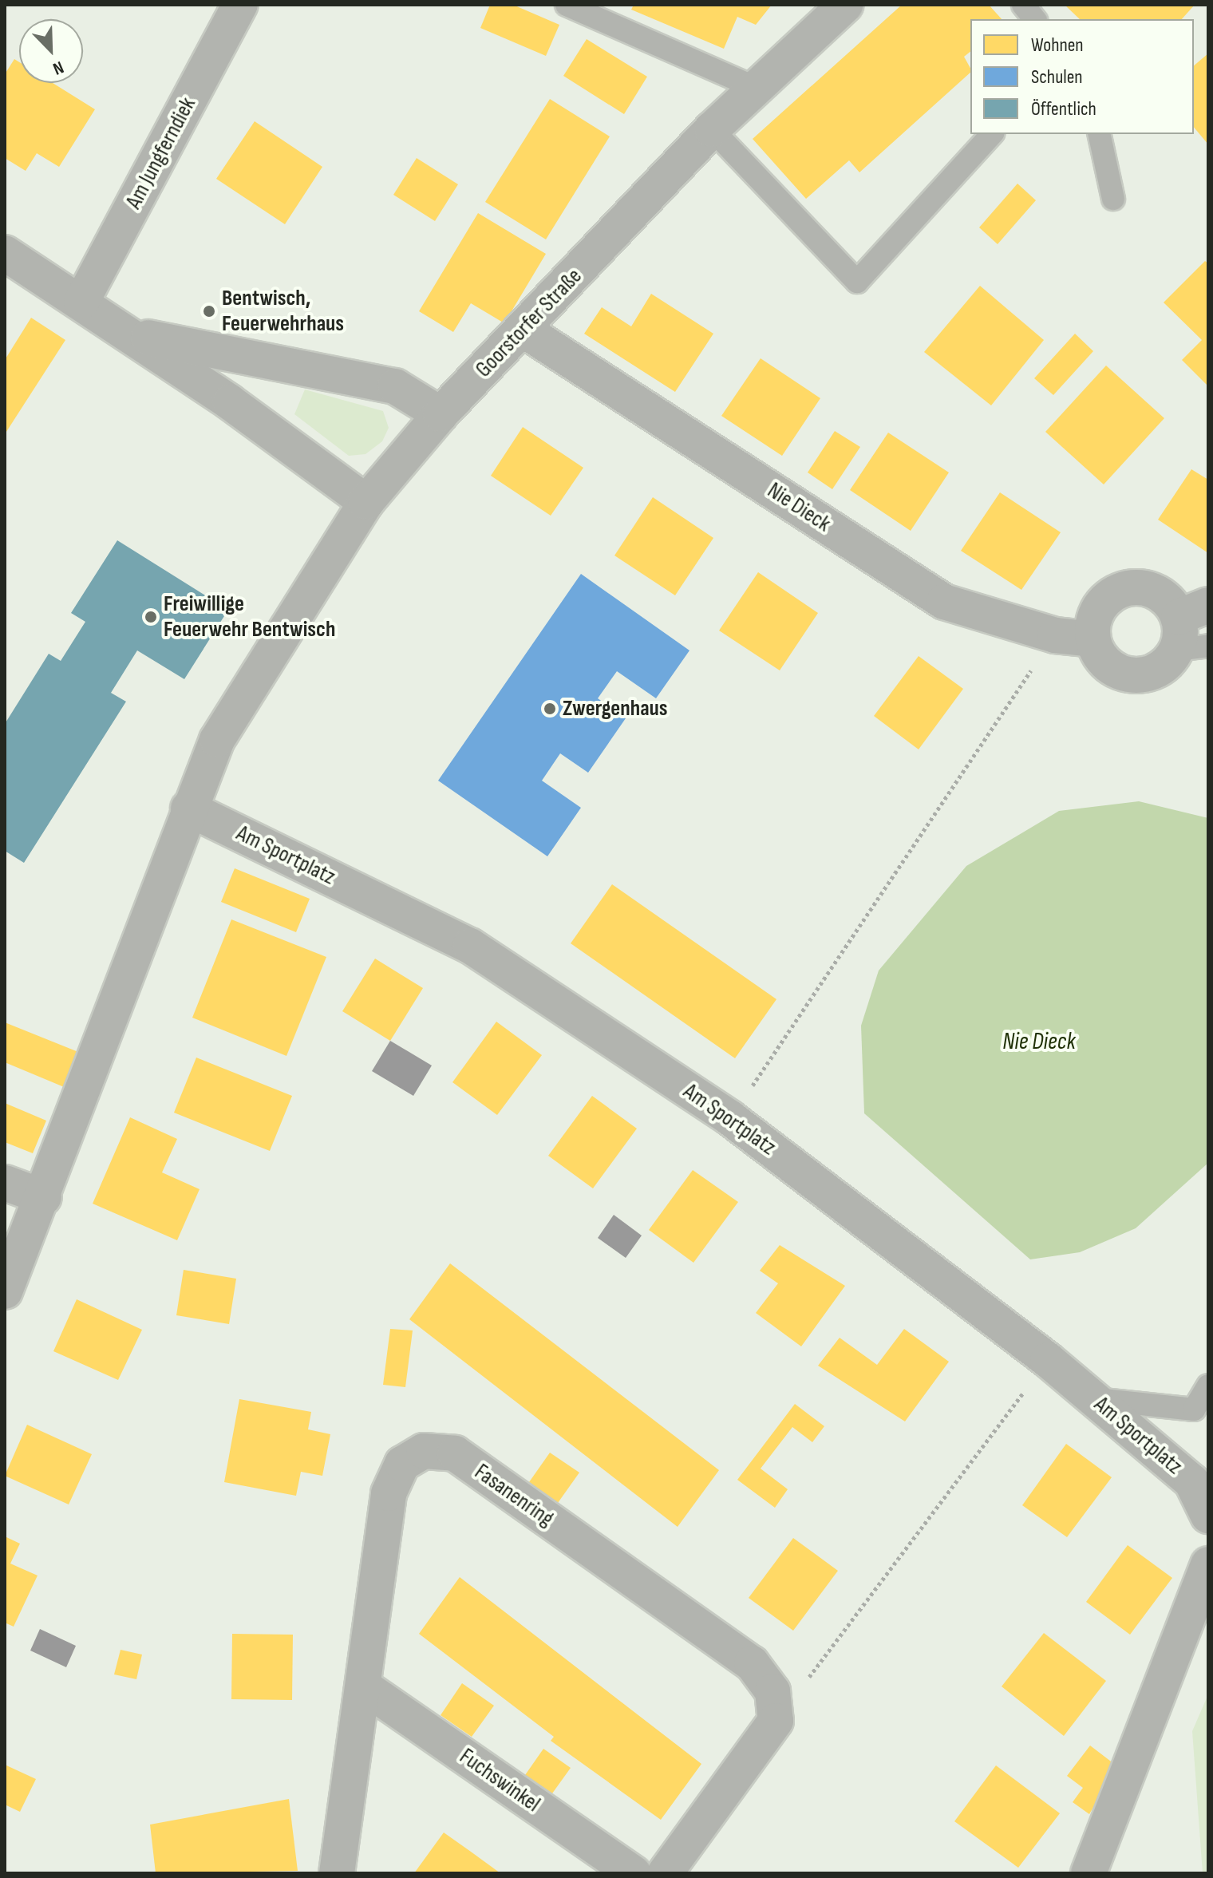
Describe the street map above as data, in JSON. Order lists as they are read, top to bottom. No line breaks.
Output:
{"streets":{"street":["Am Jungferndiek","Goorstorfer Straße","Nie Dieck","Am Sportplatz","Fasanenring","Fuchswinkel"]},"crossings":[["Goorstorfer Straße","Nie Dieck"],["Fasanenring","Fuchswinkel"]],"water":["Nie Dieck"],"places":["Bentwisch, Feuerwehrhaus","Freiwillige Feuerwehr Bentwisch","Zwergenhaus"],"legend":["Wohnen","Schulen","Öffentlich"],"north":"bottom right"}
